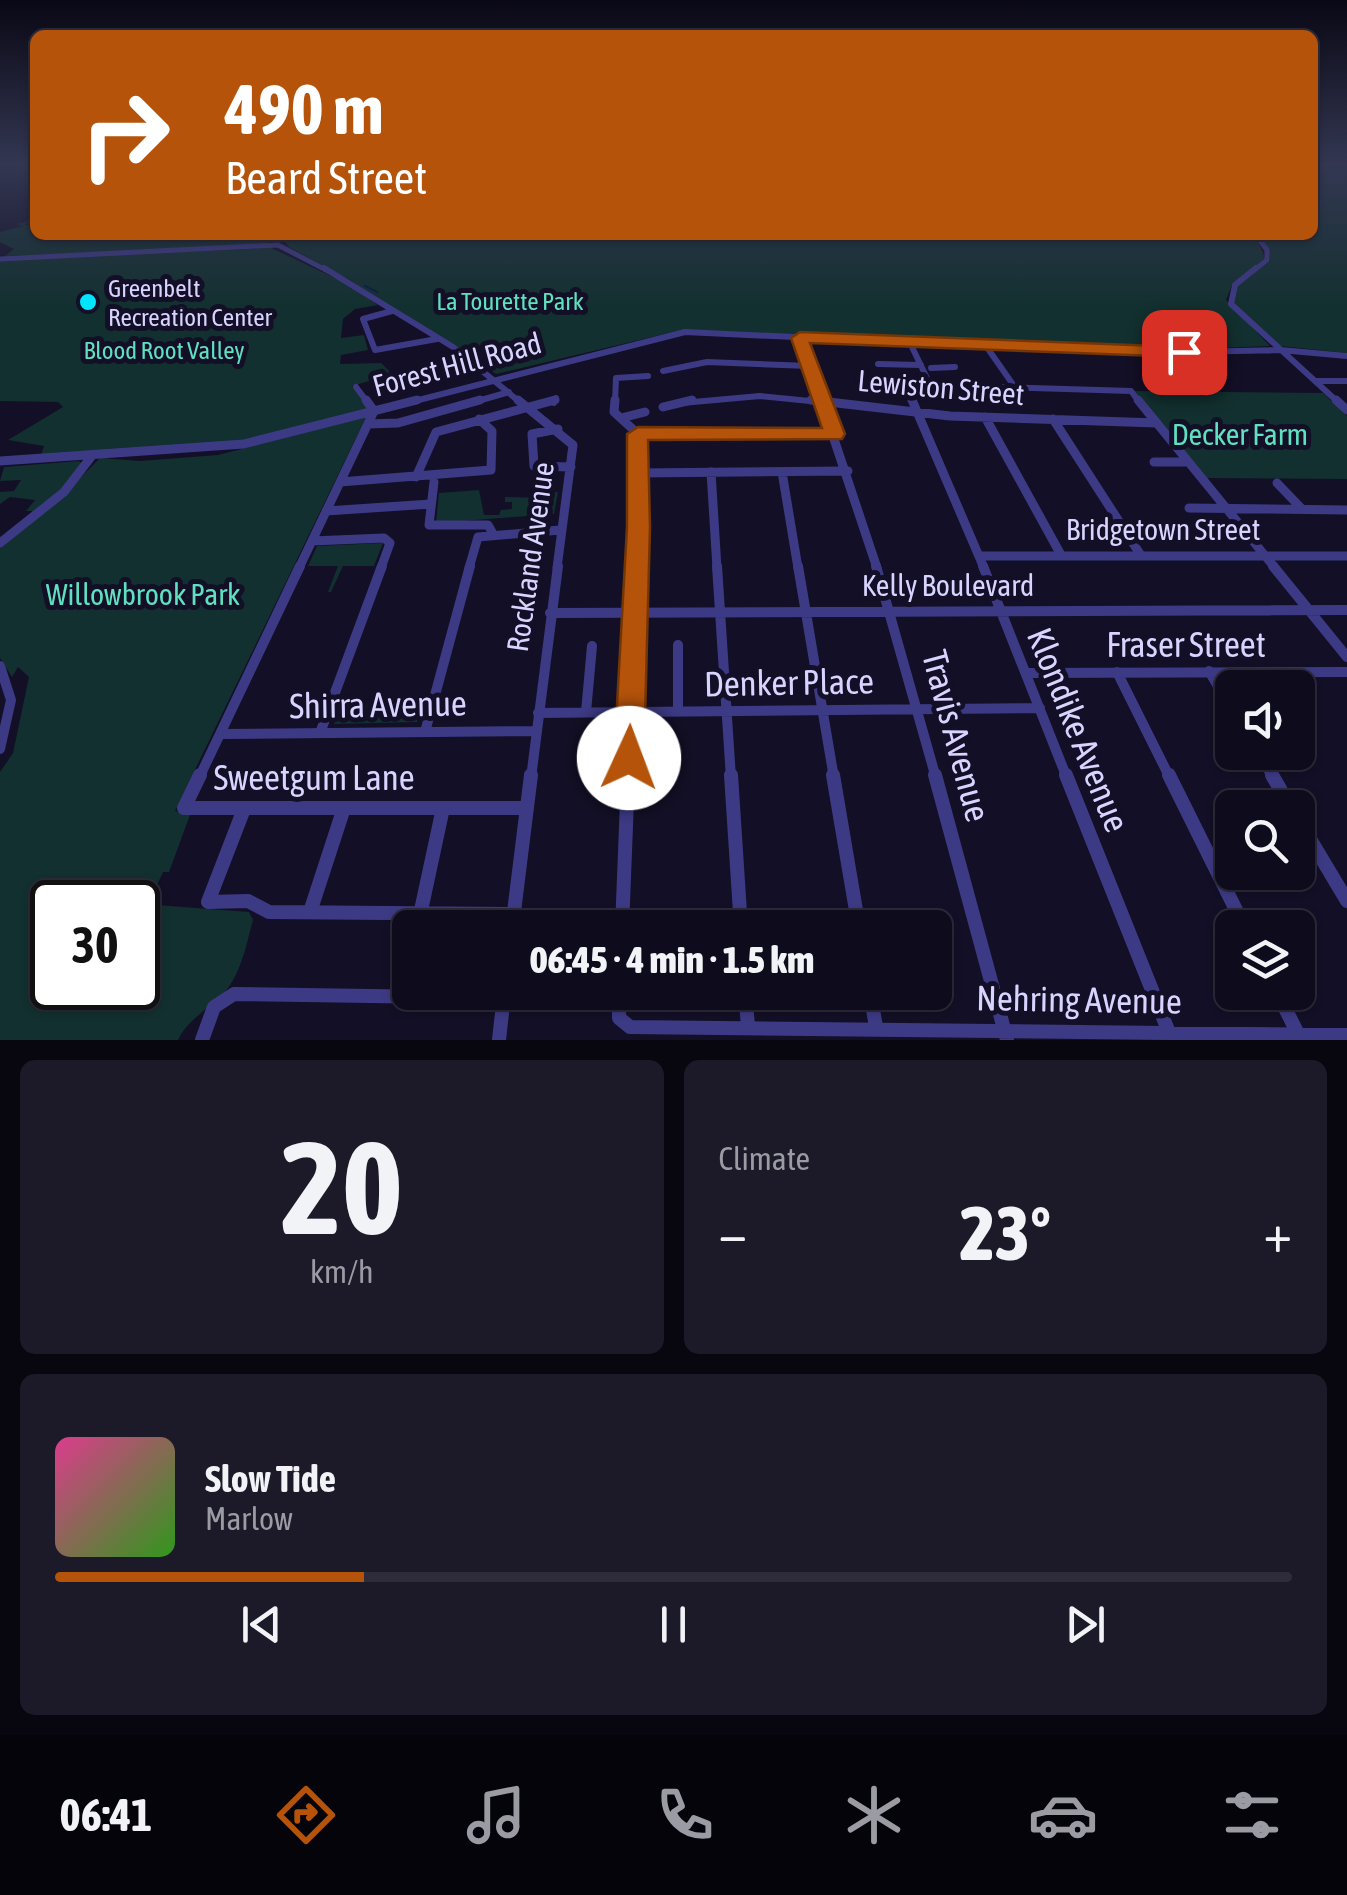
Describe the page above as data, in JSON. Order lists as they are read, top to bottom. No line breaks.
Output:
{"streets":{"street":["Forest Hill Road","Lewiston Street","Bridgetown Street","Rockland Avenue","Kelly Boulevard","Fraser Street","Denker Place","Shirra Avenue","Klondike Avenue","Travis Avenue","Sweetgum Lane","Nehring Avenue"]},"crossings":[["Forest Hill Road","Rockland Avenue"],["Forest Hill Road","Travis Avenue"],["Lewiston Street","Klondike Avenue"],["Lewiston Street","Travis Avenue"],["Bridgetown Street","Klondike Avenue"],["Rockland Avenue","Kelly Boulevard"],["Rockland Avenue","Denker Place"],["Rockland Avenue","Shirra Avenue"],["Rockland Avenue","Sweetgum Lane"],["Kelly Boulevard","Klondike Avenue"],["Kelly Boulevard","Travis Avenue"],["Fraser Street","Klondike Avenue"],["Denker Place","Klondike Avenue"],["Denker Place","Travis Avenue"],["Shirra Avenue","Sweetgum Lane"],["Klondike Avenue","Nehring Avenue"],["Travis Avenue","Nehring Avenue"]],"parks":["La Tourette Park","Blood Root Valley","Decker Farm","Willowbrook Park"],"places":["Greenbelt Recreation Center"],"page":{"turn":["490 m","Beard Street"],"limit":"30","trip":"06:45 · 4 min · 1.5 km","tile":[["20","km/h"],"Climate"],"heat":["−","23°","+"],"song":["Slow Tide","Marlow"],"tabs":"06:41"}}
